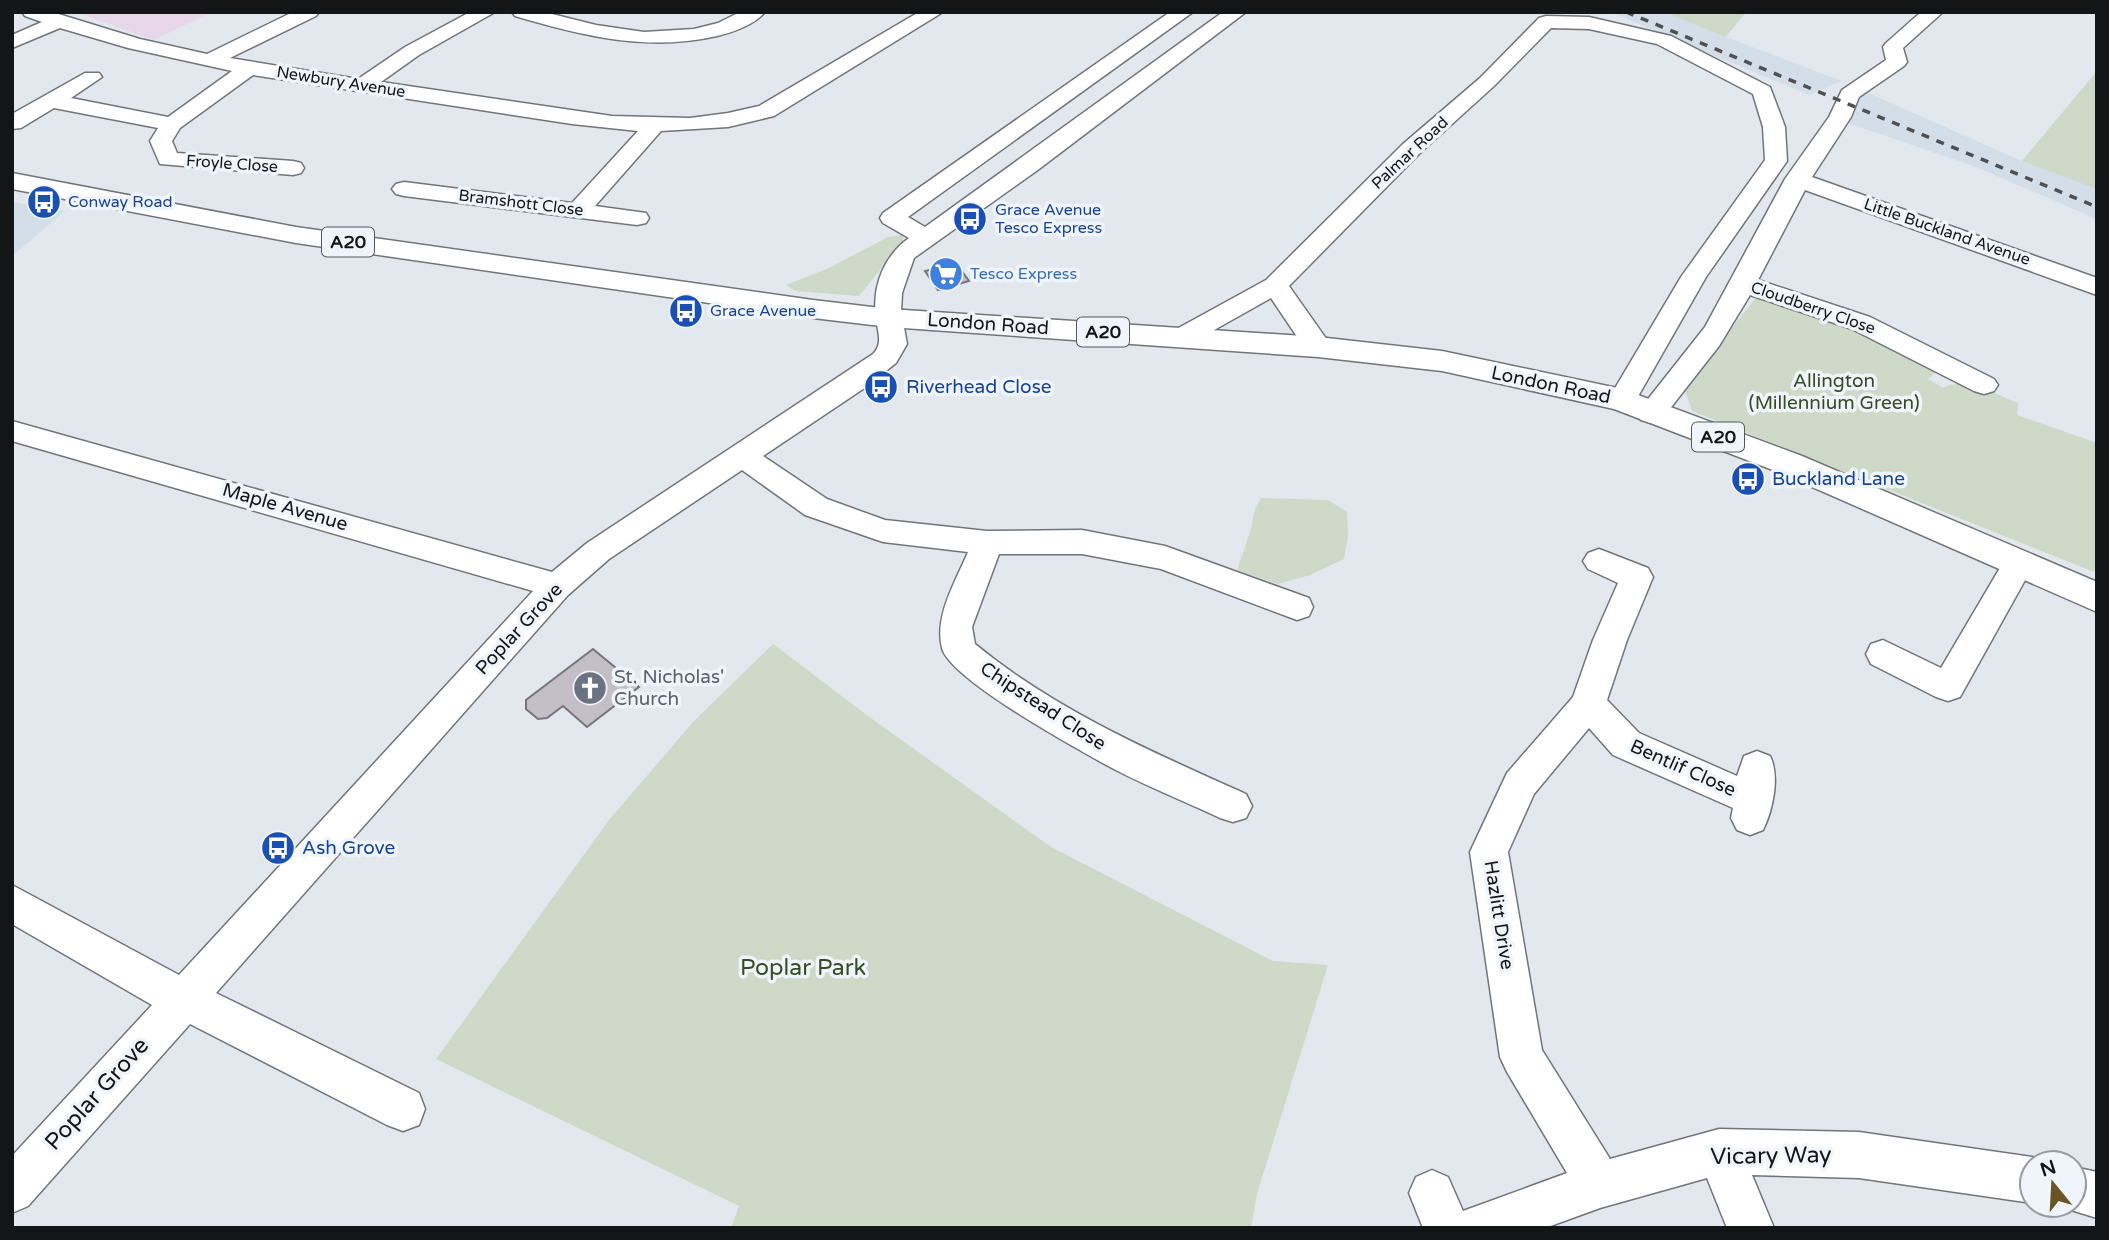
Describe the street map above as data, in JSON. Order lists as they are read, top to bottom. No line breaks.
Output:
{"streets":{"main road":["A20","London Road"],"street":["Newbury Avenue","Palmar Road","Froyle Close","Bramshott Close","Little Buckland Avenue","Cloudberry Close","Maple Avenue","Poplar Grove","Chipstead Close","Bentlif Close","Hazlitt Drive","Vicary Way"]},"crossings":[["Palmar Road","London Road"],["London Road","Poplar Grove"],["Maple Avenue","Poplar Grove"],["Bentlif Close","Hazlitt Drive"],["Hazlitt Drive","Vicary Way"]],"parks":["Allington (Millennium Green)","Poplar Park"],"places":{"bus stop":["Conway Road","Grace Avenue Tesco Express","Grace Avenue","Riverhead Close","Buckland Lane","Ash Grove"],"supermarket":["Tesco Express"],"church":["St. Nicholas' Church"]},"north":"top"}
